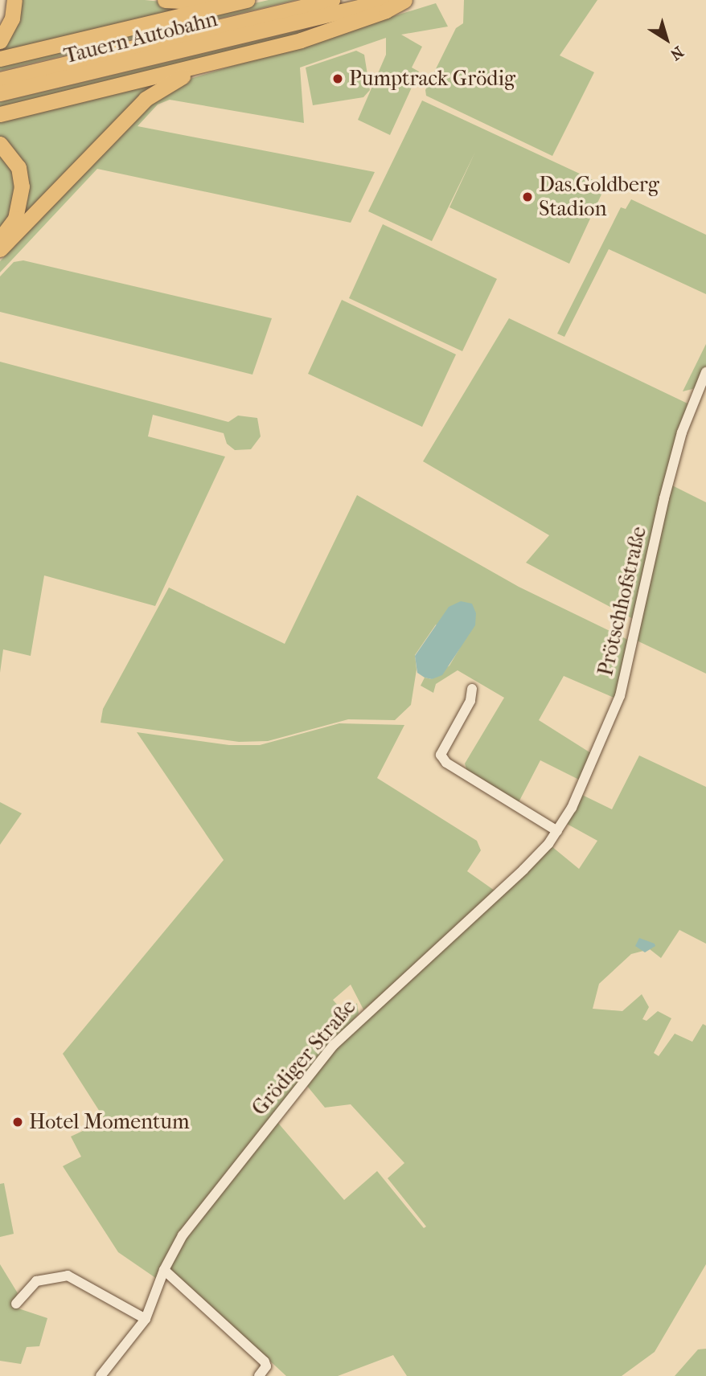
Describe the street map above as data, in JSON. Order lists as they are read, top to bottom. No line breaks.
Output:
{"streets":{"highway":["Tauern Autobahn"],"street":["Prötschhofstraße","Grödiger Straße"]},"crossings":[["Prötschhofstraße","Grödiger Straße"]],"places":["Pumptrack Grödig","Das.Goldberg Stadion","Hotel Momentum"],"north":"bottom right"}
